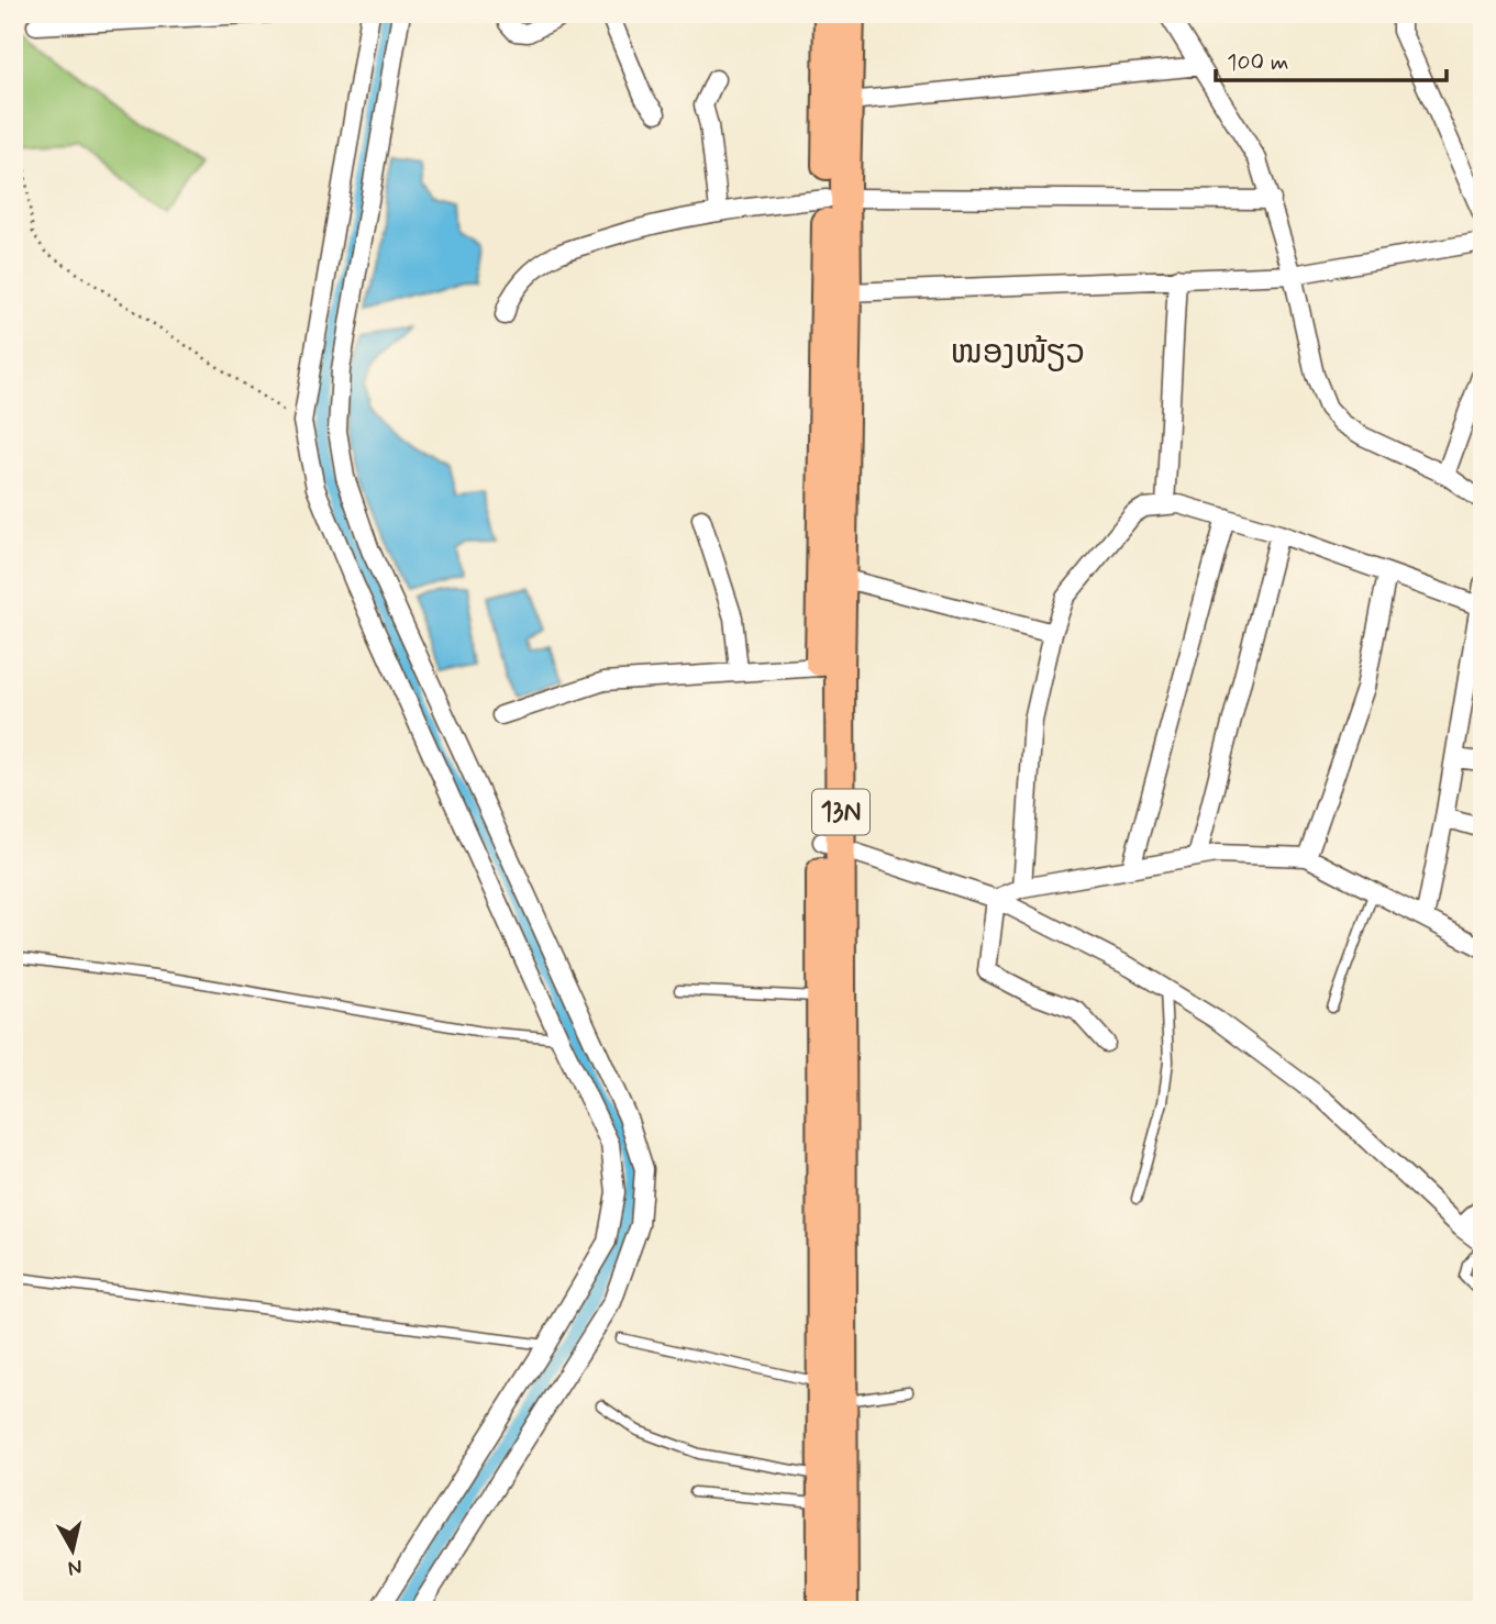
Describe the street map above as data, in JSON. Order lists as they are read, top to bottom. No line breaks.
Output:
{"streets":{"highway":["13N"]},"districts":["ໜອງໜ້ຽວ"],"scale_bar":"100 m","north":"bottom"}
